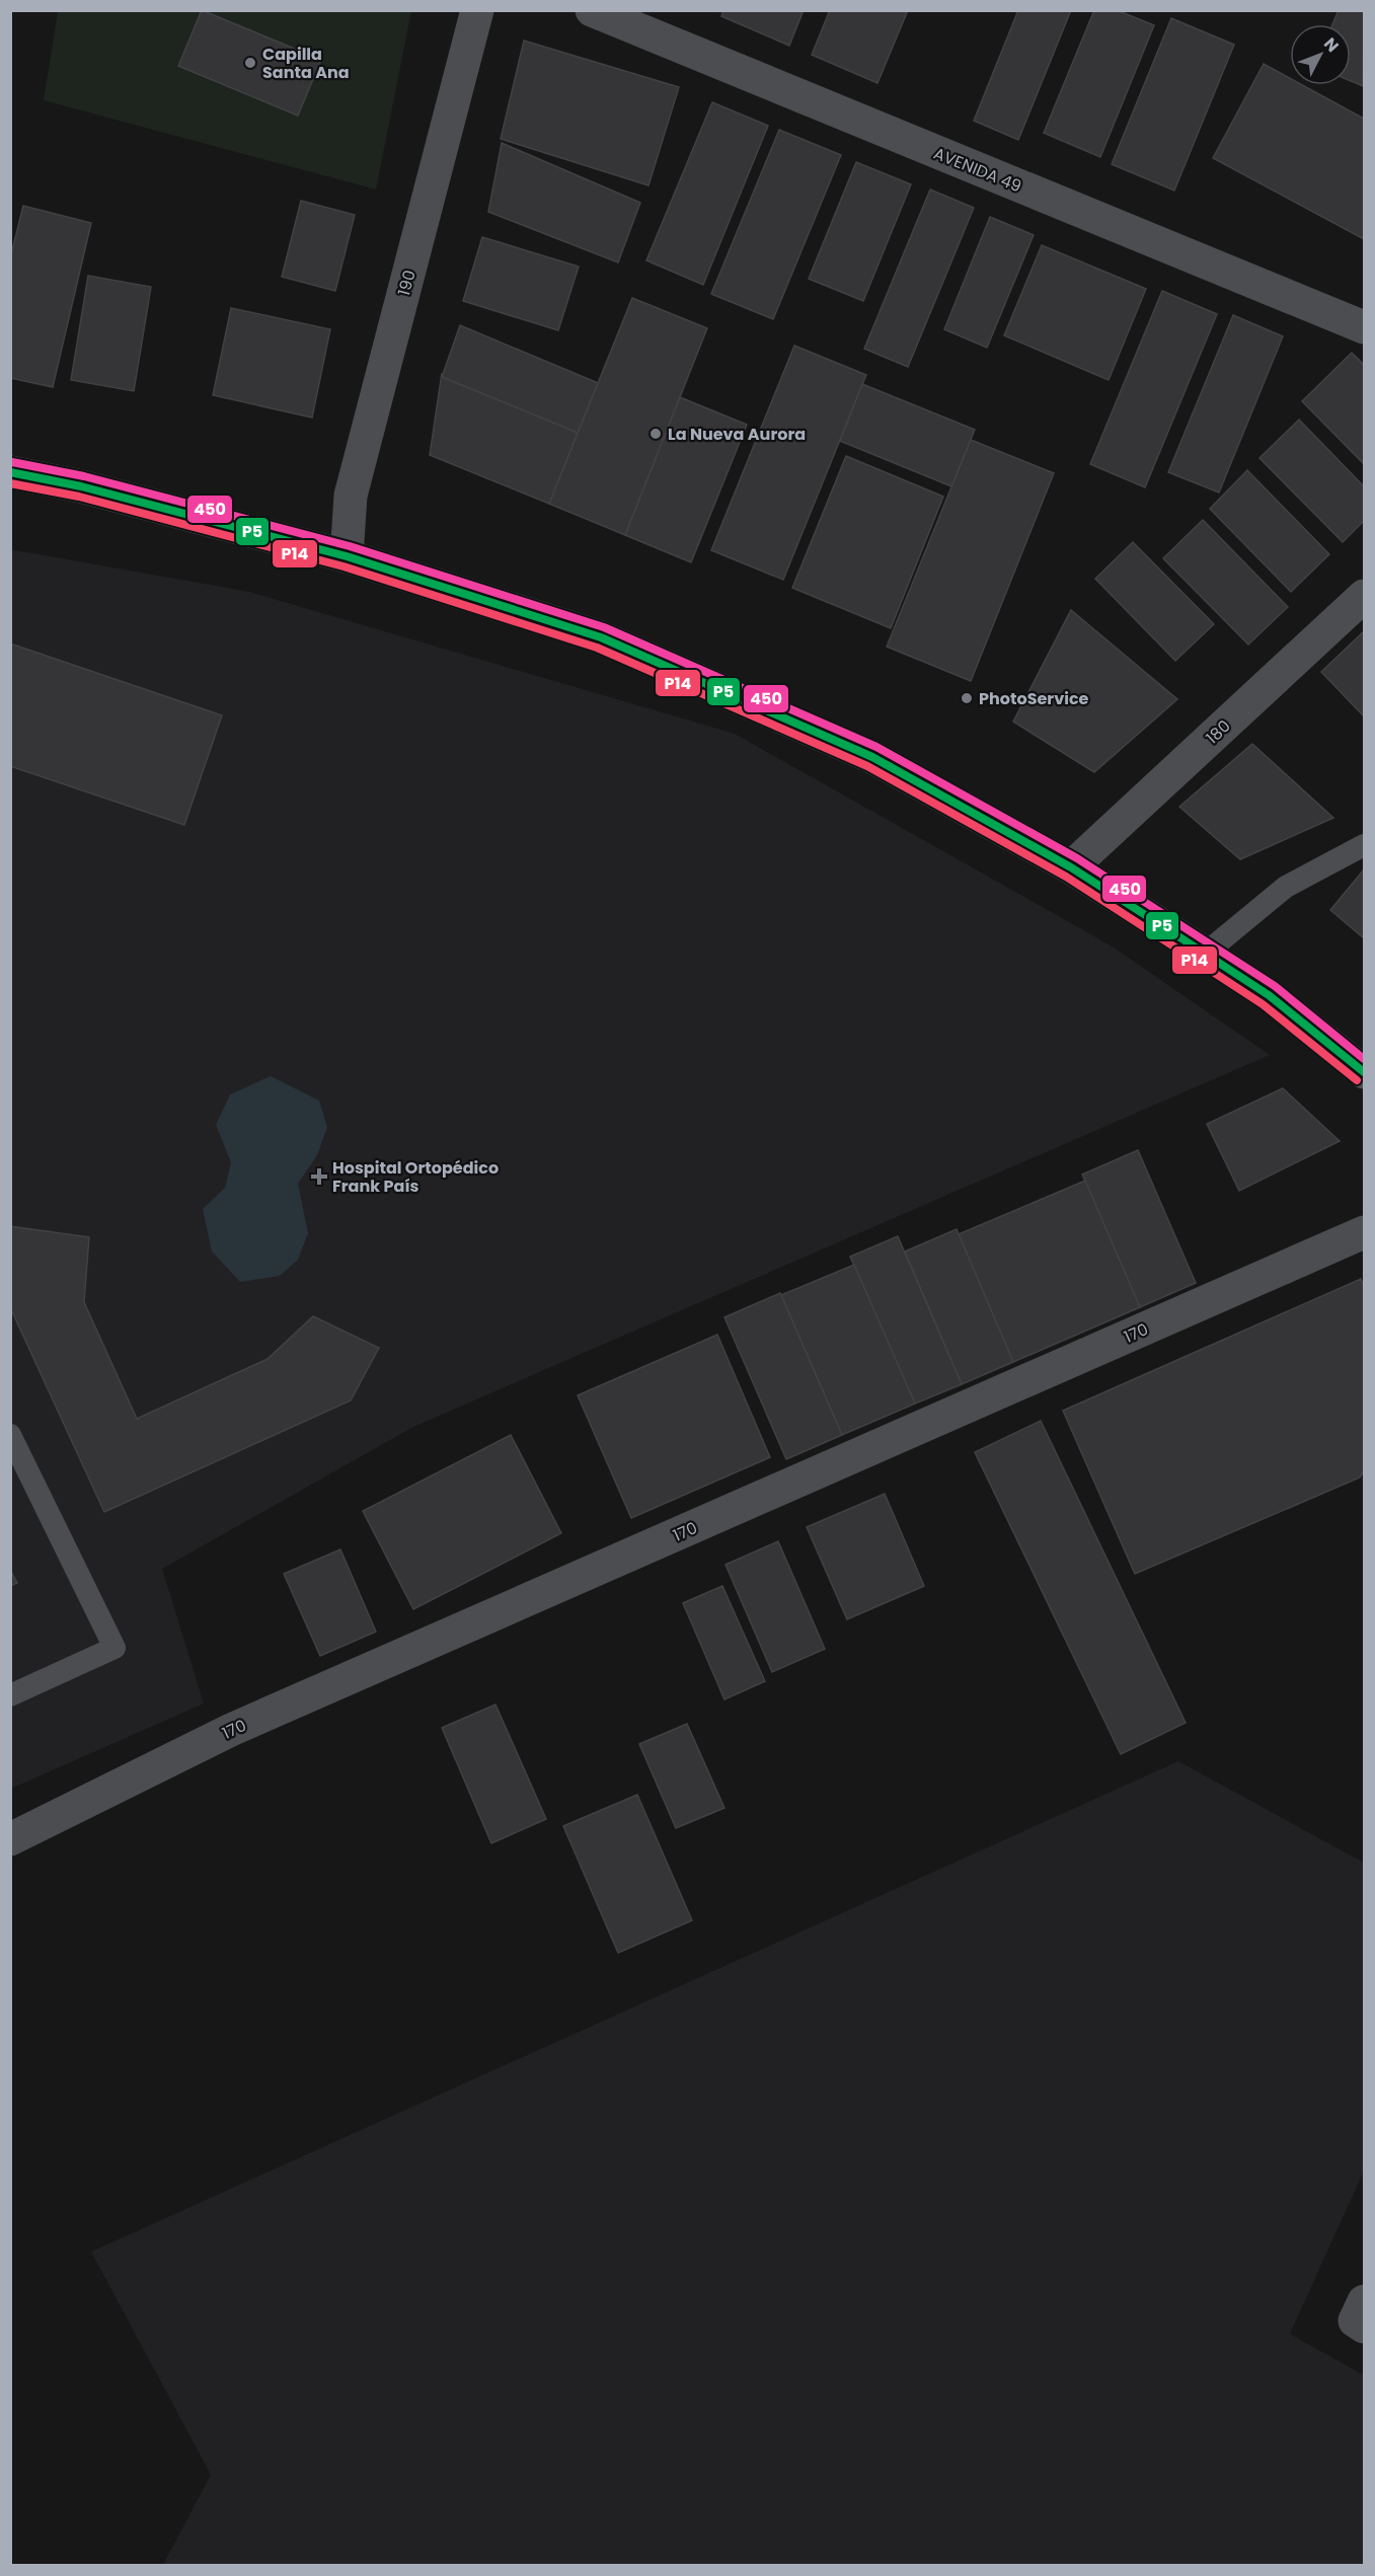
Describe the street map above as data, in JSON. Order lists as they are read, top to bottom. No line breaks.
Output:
{"streets":{"street":["AVENIDA 49","190","180","170"]},"places":{"other":["Capilla Santa Ana","La Nueva Aurora","PhotoService"],"health":["Hospital Ortopédico Frank País"]},"lines":["transit line 450","transit line P5","transit line P14"],"north":"top right"}
